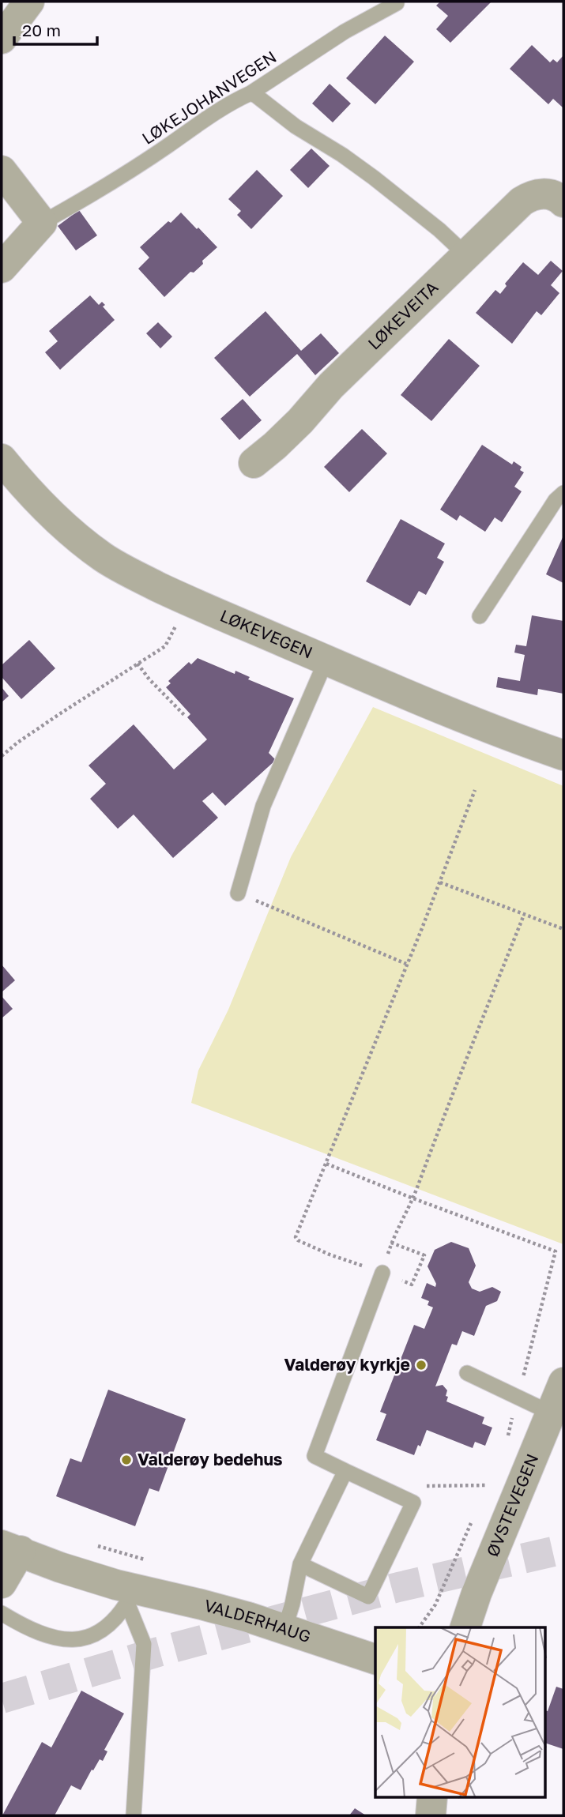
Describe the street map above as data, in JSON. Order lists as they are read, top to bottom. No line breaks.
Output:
{"streets":{"street":["LØKEVEITA","LØKEVEGEN","ØVSTEVEGEN","VALDERHAUG"],"lane":["LØKEJOHANVEGEN"]},"places":["Valderøy kyrkje","Valderøy bedehus"],"scale_bar":"20 m"}
